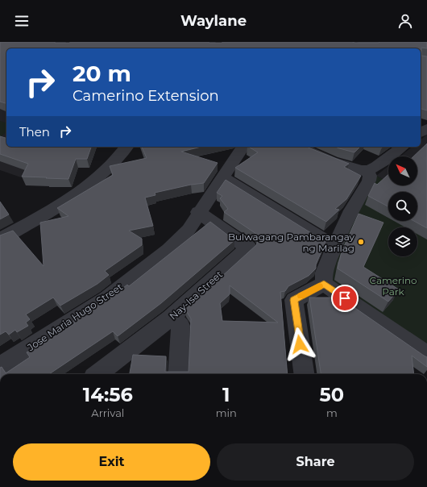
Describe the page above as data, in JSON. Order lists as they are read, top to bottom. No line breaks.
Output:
{"streets":{"street":["Nay-Isa Street","Jose Maria Hugo Street"]},"crossings":[["Nay-Isa Street","Jose Maria Hugo Street"]],"parks":["Camerino Park"],"places":["Bulwagang Pambarangay ng Marilag"],"north":"top left","page":{"header":"Waylane","turn":["20 m","Camerino Extension"],"then":"Then","eta":["14:56","Arrival","1","min","50","m"],"buttons":["Exit","Share"]}}
